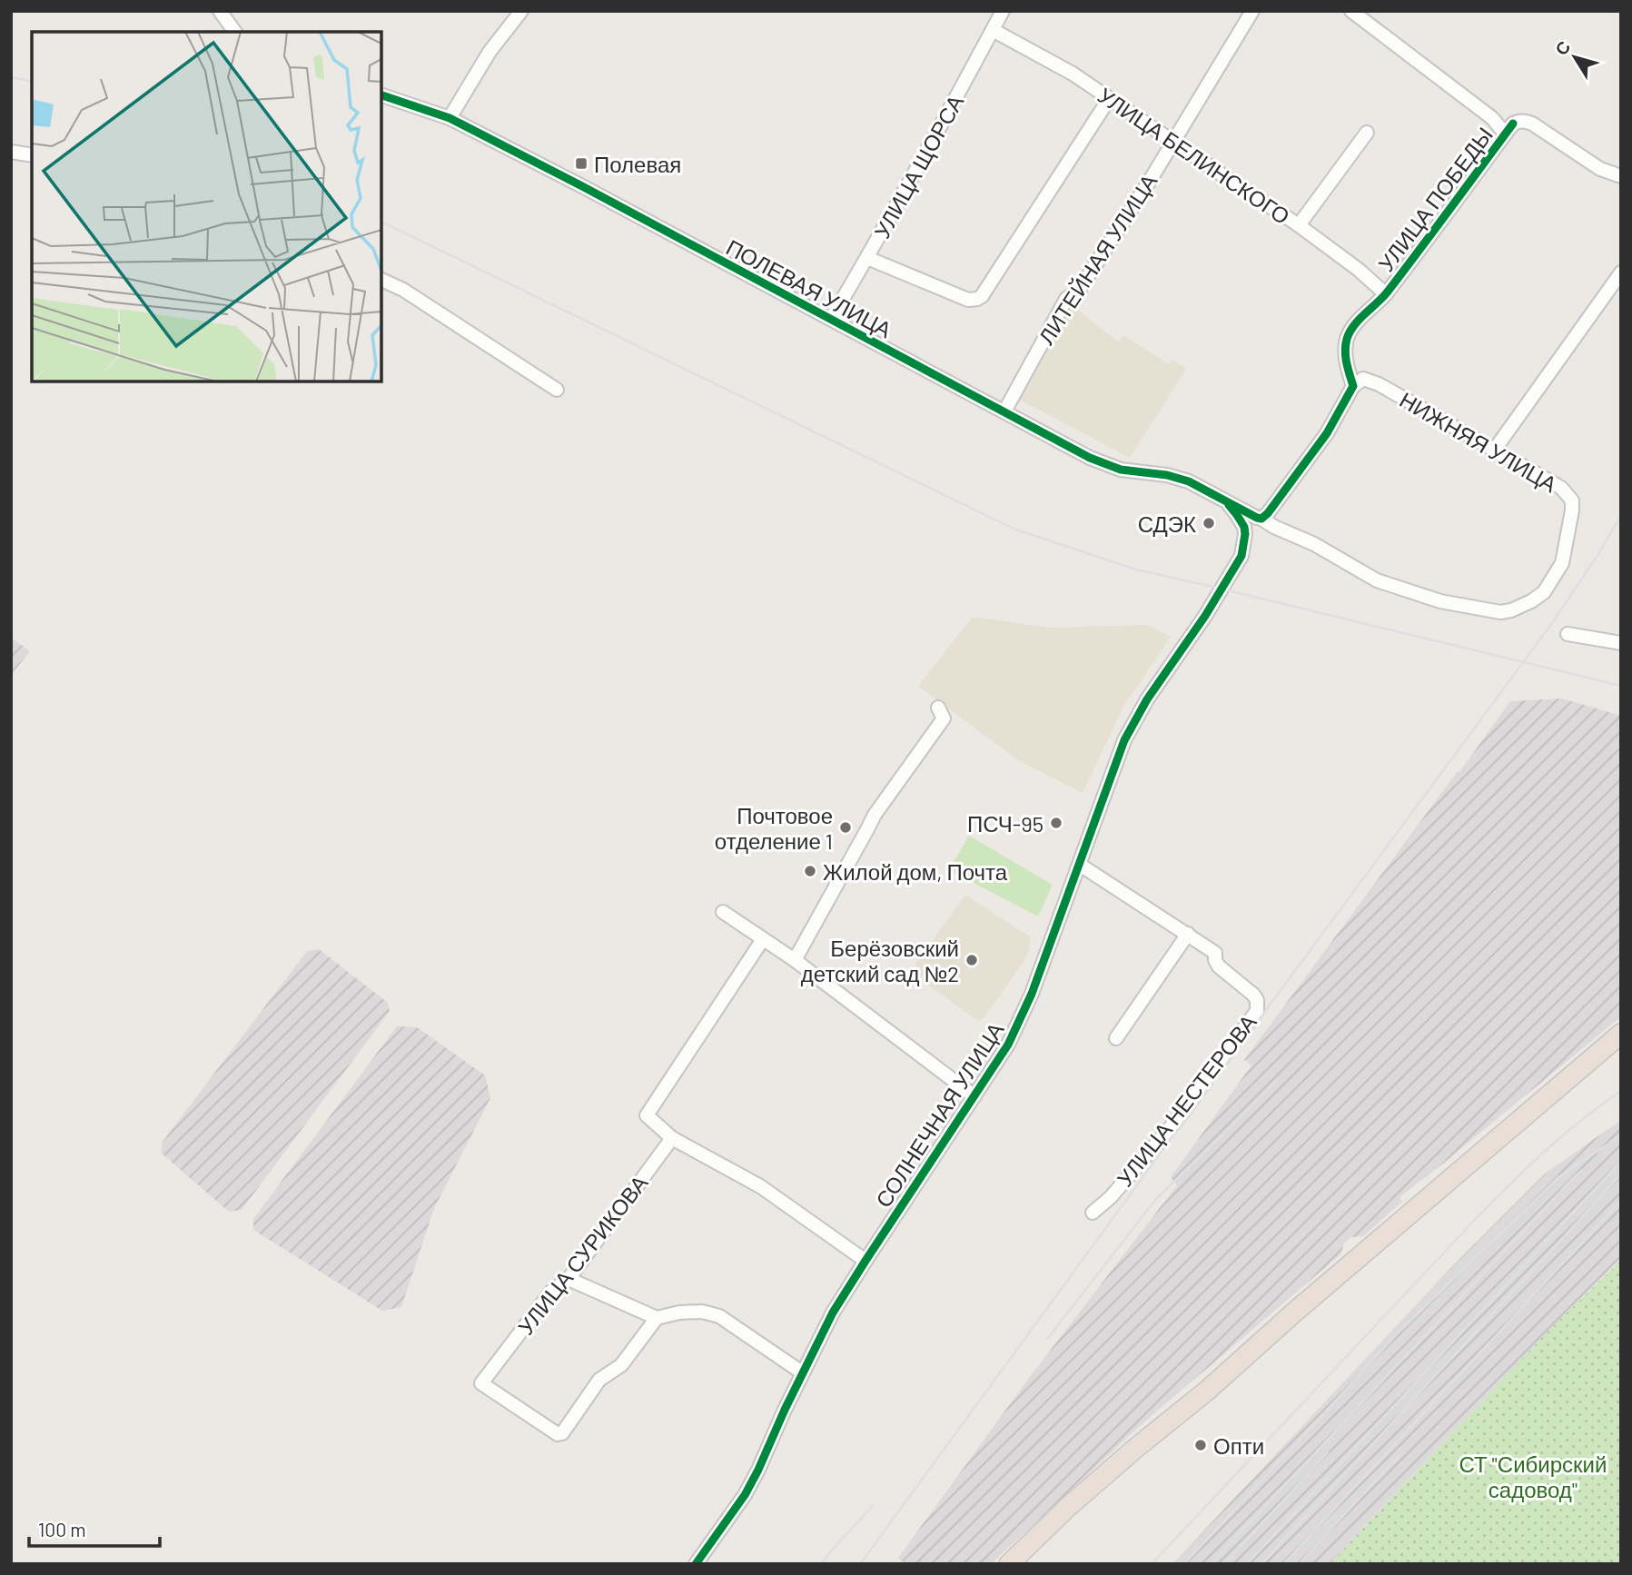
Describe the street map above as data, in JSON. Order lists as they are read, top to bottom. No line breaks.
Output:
{"streets":{"street":["УЛИЦА БЕЛИНСКОГО","УЛИЦА ЩОРСА","УЛИЦА ПОБЕДЫ","ЛИТЕЙНАЯ УЛИЦА","ПОЛЕВАЯ УЛИЦА","НИЖНЯЯ УЛИЦА","УЛИЦА НЕСТЕРОВА","СОЛНЕЧНАЯ УЛИЦА","УЛИЦА СУРИКОВА"]},"crossings":[["УЛИЦА БЕЛИНСКОГО","УЛИЦА ЩОРСА"],["УЛИЦА БЕЛИНСКОГО","УЛИЦА ПОБЕДЫ"],["УЛИЦА БЕЛИНСКОГО","ЛИТЕЙНАЯ УЛИЦА"],["УЛИЦА ЩОРСА","ПОЛЕВАЯ УЛИЦА"],["УЛИЦА ПОБЕДЫ","НИЖНЯЯ УЛИЦА"],["ЛИТЕЙНАЯ УЛИЦА","ПОЛЕВАЯ УЛИЦА"],["ПОЛЕВАЯ УЛИЦА","НИЖНЯЯ УЛИЦА"],["ПОЛЕВАЯ УЛИЦА","СОЛНЕЧНАЯ УЛИЦА"],["УЛИЦА НЕСТЕРОВА","СОЛНЕЧНАЯ УЛИЦА"]],"parks":["СТ \"Сибирский садовод\""],"places":{"transit":["Полевая"],"other":["СДЭК","ПСЧ-95","Почтовое отделение 1","Жилой дом, Почта","Берёзовский детский сад №2","Опти"]},"scale_bar":"100 m","north":"top left"}
